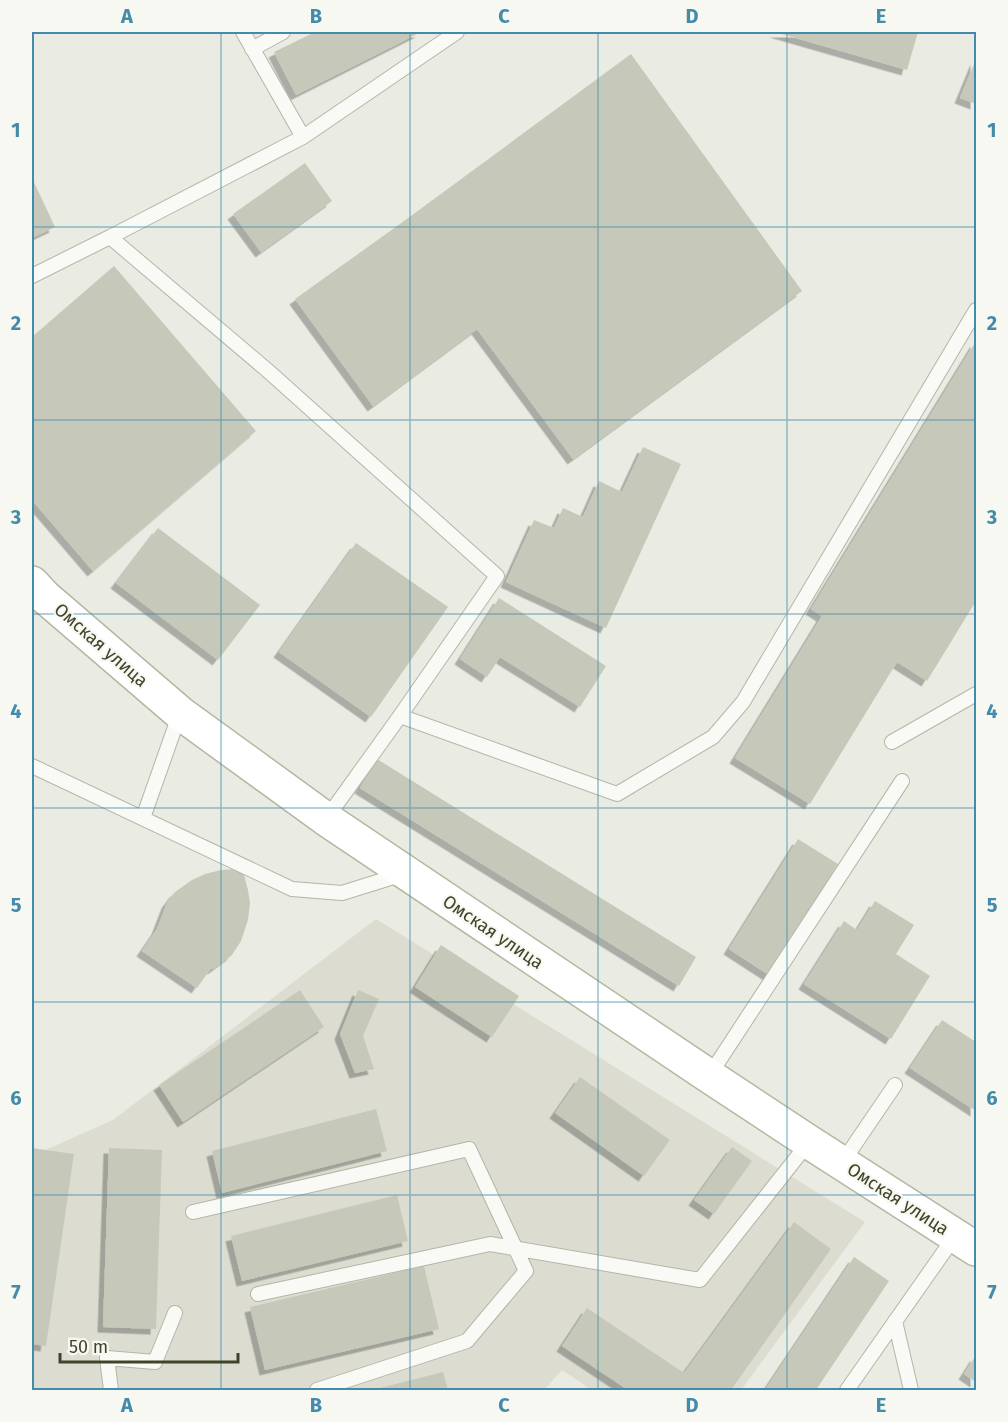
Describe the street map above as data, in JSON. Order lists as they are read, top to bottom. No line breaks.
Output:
{"streets":{"main road":["Омская улица"]},"scale_bar":"50 m","grid":{"columns":["A","B","C","D","E"],"rows":["1","2","3","4","5","6","7"]}}
